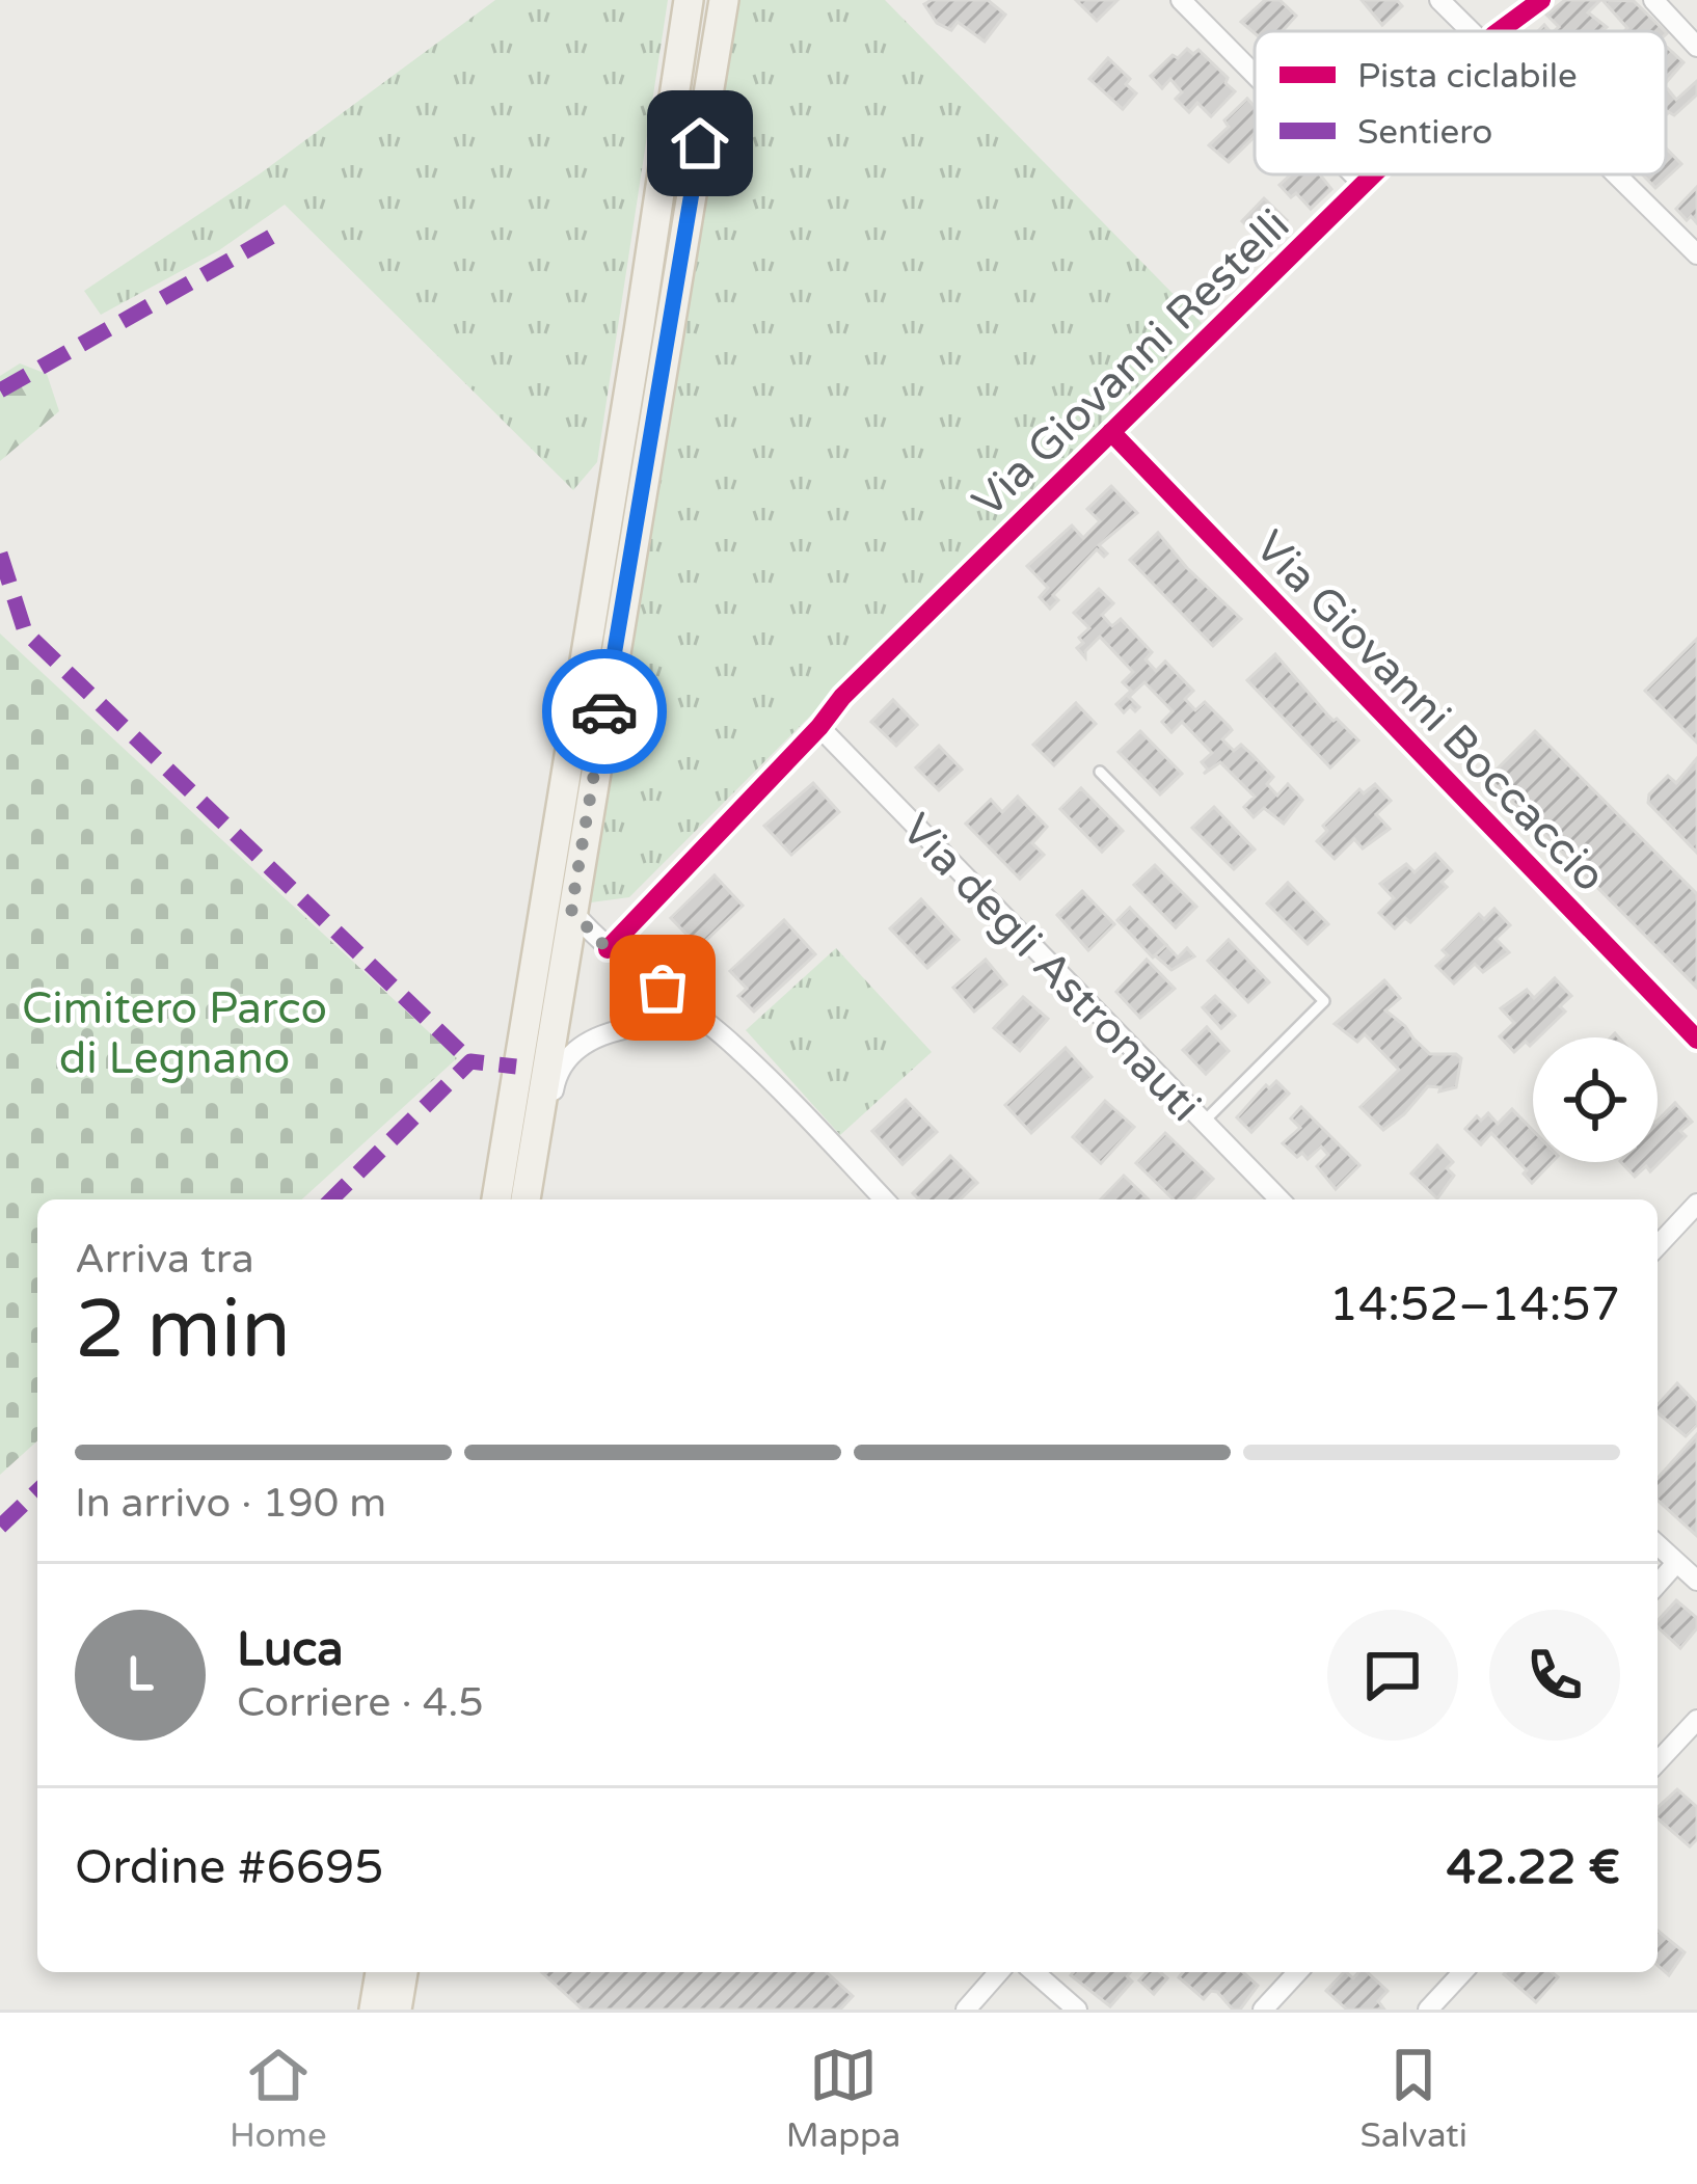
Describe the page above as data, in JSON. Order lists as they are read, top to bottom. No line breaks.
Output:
{"streets":{"street":["Via Giovanni Restelli","Via Giovanni Boccaccio","Via degli Astronauti"]},"crossings":[["Via Giovanni Restelli","Via Giovanni Boccaccio"],["Via Giovanni Restelli","Via degli Astronauti"]],"parks":["Cimitero Parco di Legnano"],"legend":["Pista ciclabile","Sentiero"],"page":{"heading":["2 min","Arriva tra","14:52–14:57"],"panel":["Luca","Corriere · 4.5","Ordine #6695","42.22 €"],"bar":"In arrivo · 190 m","round":"L","tabs":["Home","Mappa","Salvati"]}}
